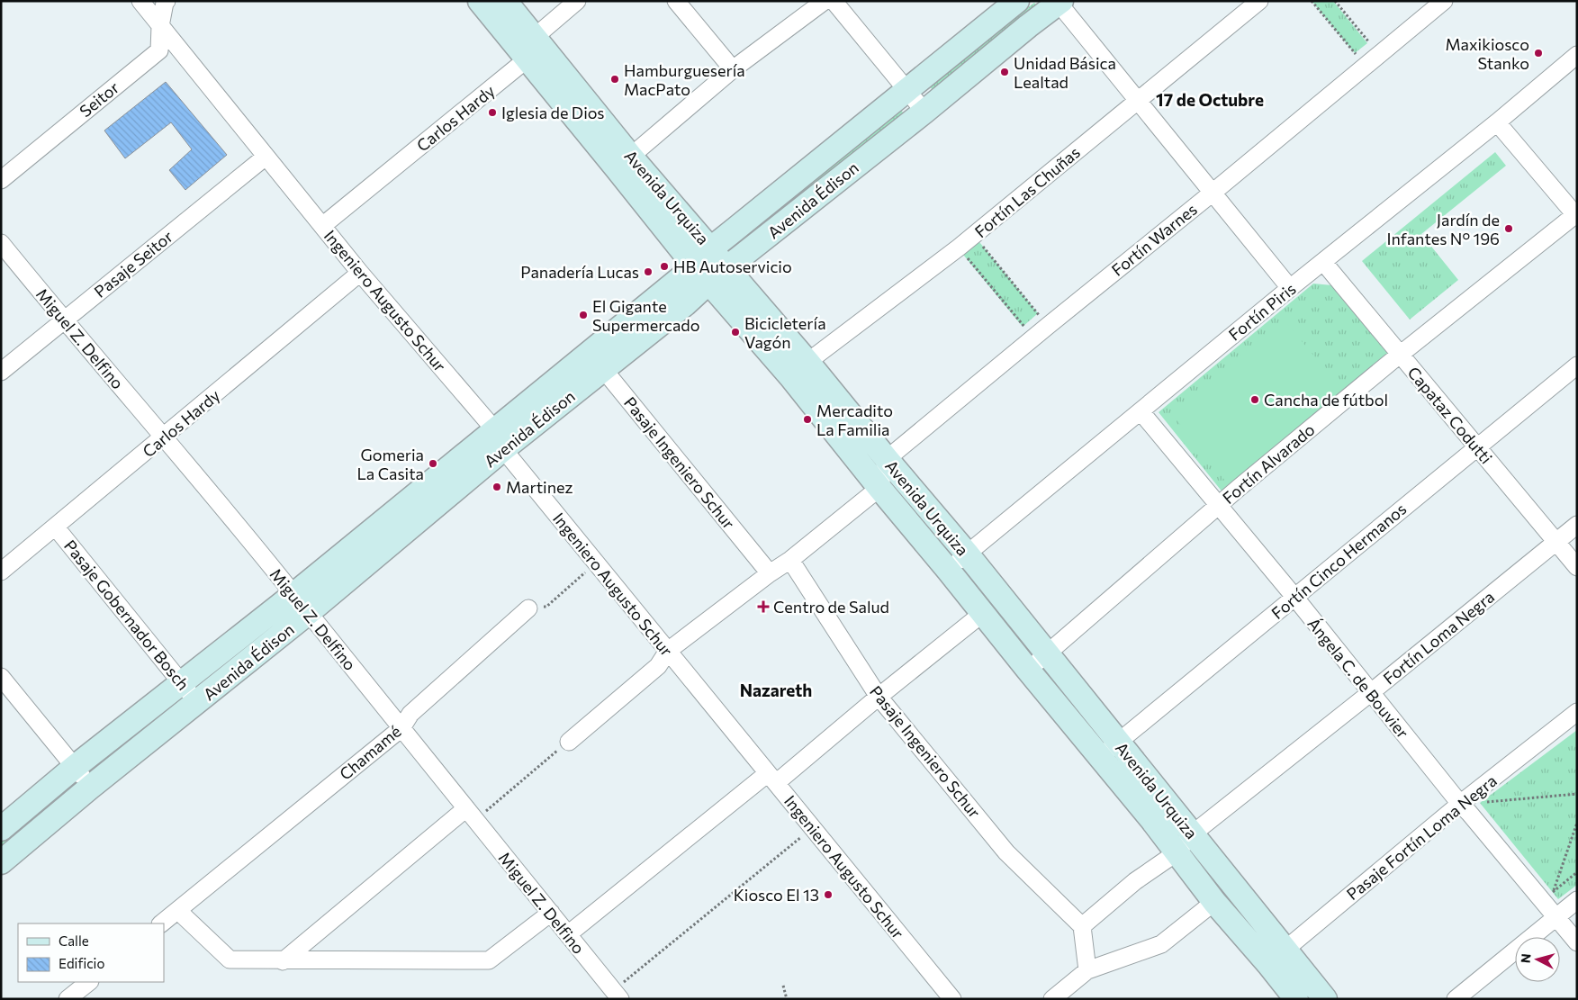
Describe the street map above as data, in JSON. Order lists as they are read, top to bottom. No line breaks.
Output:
{"streets":{"main road":["Avenida Urquiza","Avenida Édison"],"street":["Seitor","Carlos Hardy","Fortín Las Chuñas","Fortín Warnes","Pasaje Seitor","Ingeniero Augusto Schur","Fortín Piris","Miguel Z. Delfino","Capataz Codutti","Pasaje Ingeniero Schur","Fortín Alvarado","Fortín Cinco Hermanos","Pasaje Gobernador Bosch","Fortín Loma Negra","Ángela C. de Bouvier","Chamamé","Pasaje Fortín Loma Negra"]},"crossings":[["Seitor","Ingeniero Augusto Schur"],["Carlos Hardy","Avenida Urquiza"],["Carlos Hardy","Ingeniero Augusto Schur"],["Carlos Hardy","Miguel Z. Delfino"],["Carlos Hardy","Pasaje Gobernador Bosch"],["Fortín Las Chuñas","Avenida Urquiza"],["Avenida Urquiza","Avenida Édison"],["Avenida Urquiza","Fortín Warnes"],["Avenida Urquiza","Fortín Piris"],["Avenida Urquiza","Fortín Alvarado"],["Avenida Urquiza","Fortín Cinco Hermanos"],["Avenida Urquiza","Fortín Loma Negra"],["Avenida Urquiza","Pasaje Fortín Loma Negra"],["Avenida Édison","Ingeniero Augusto Schur"],["Avenida Édison","Miguel Z. Delfino"],["Avenida Édison","Pasaje Ingeniero Schur"],["Avenida Édison","Pasaje Gobernador Bosch"],["Pasaje Seitor","Ingeniero Augusto Schur"],["Pasaje Seitor","Miguel Z. Delfino"],["Fortín Piris","Capataz Codutti"],["Fortín Piris","Ángela C. de Bouvier"],["Miguel Z. Delfino","Chamamé"],["Capataz Codutti","Fortín Alvarado"],["Capataz Codutti","Fortín Cinco Hermanos"],["Capataz Codutti","Fortín Loma Negra"],["Pasaje Ingeniero Schur","Fortín Loma Negra"],["Fortín Alvarado","Ángela C. de Bouvier"],["Fortín Cinco Hermanos","Ángela C. de Bouvier"],["Fortín Loma Negra","Ángela C. de Bouvier"],["Ángela C. de Bouvier","Pasaje Fortín Loma Negra"]],"districts":["17 de Octubre","Nazareth"],"places":{"other":["Maxikiosco Stanko","Unidad Básica Lealtad","Hamburguesería MacPato","Iglesia de Dios","Jardín de Infantes N° 196","HB Autoservicio","Panadería Lucas","El Gigante Supermercado","Bicicletería Vagón","Cancha de fútbol","Mercadito La Familia","Gomeria La Casita","Martinez","Kiosco El 13"],"health":["Centro de Salud"]},"legend":["Calle","Edificio"],"north":"left"}
